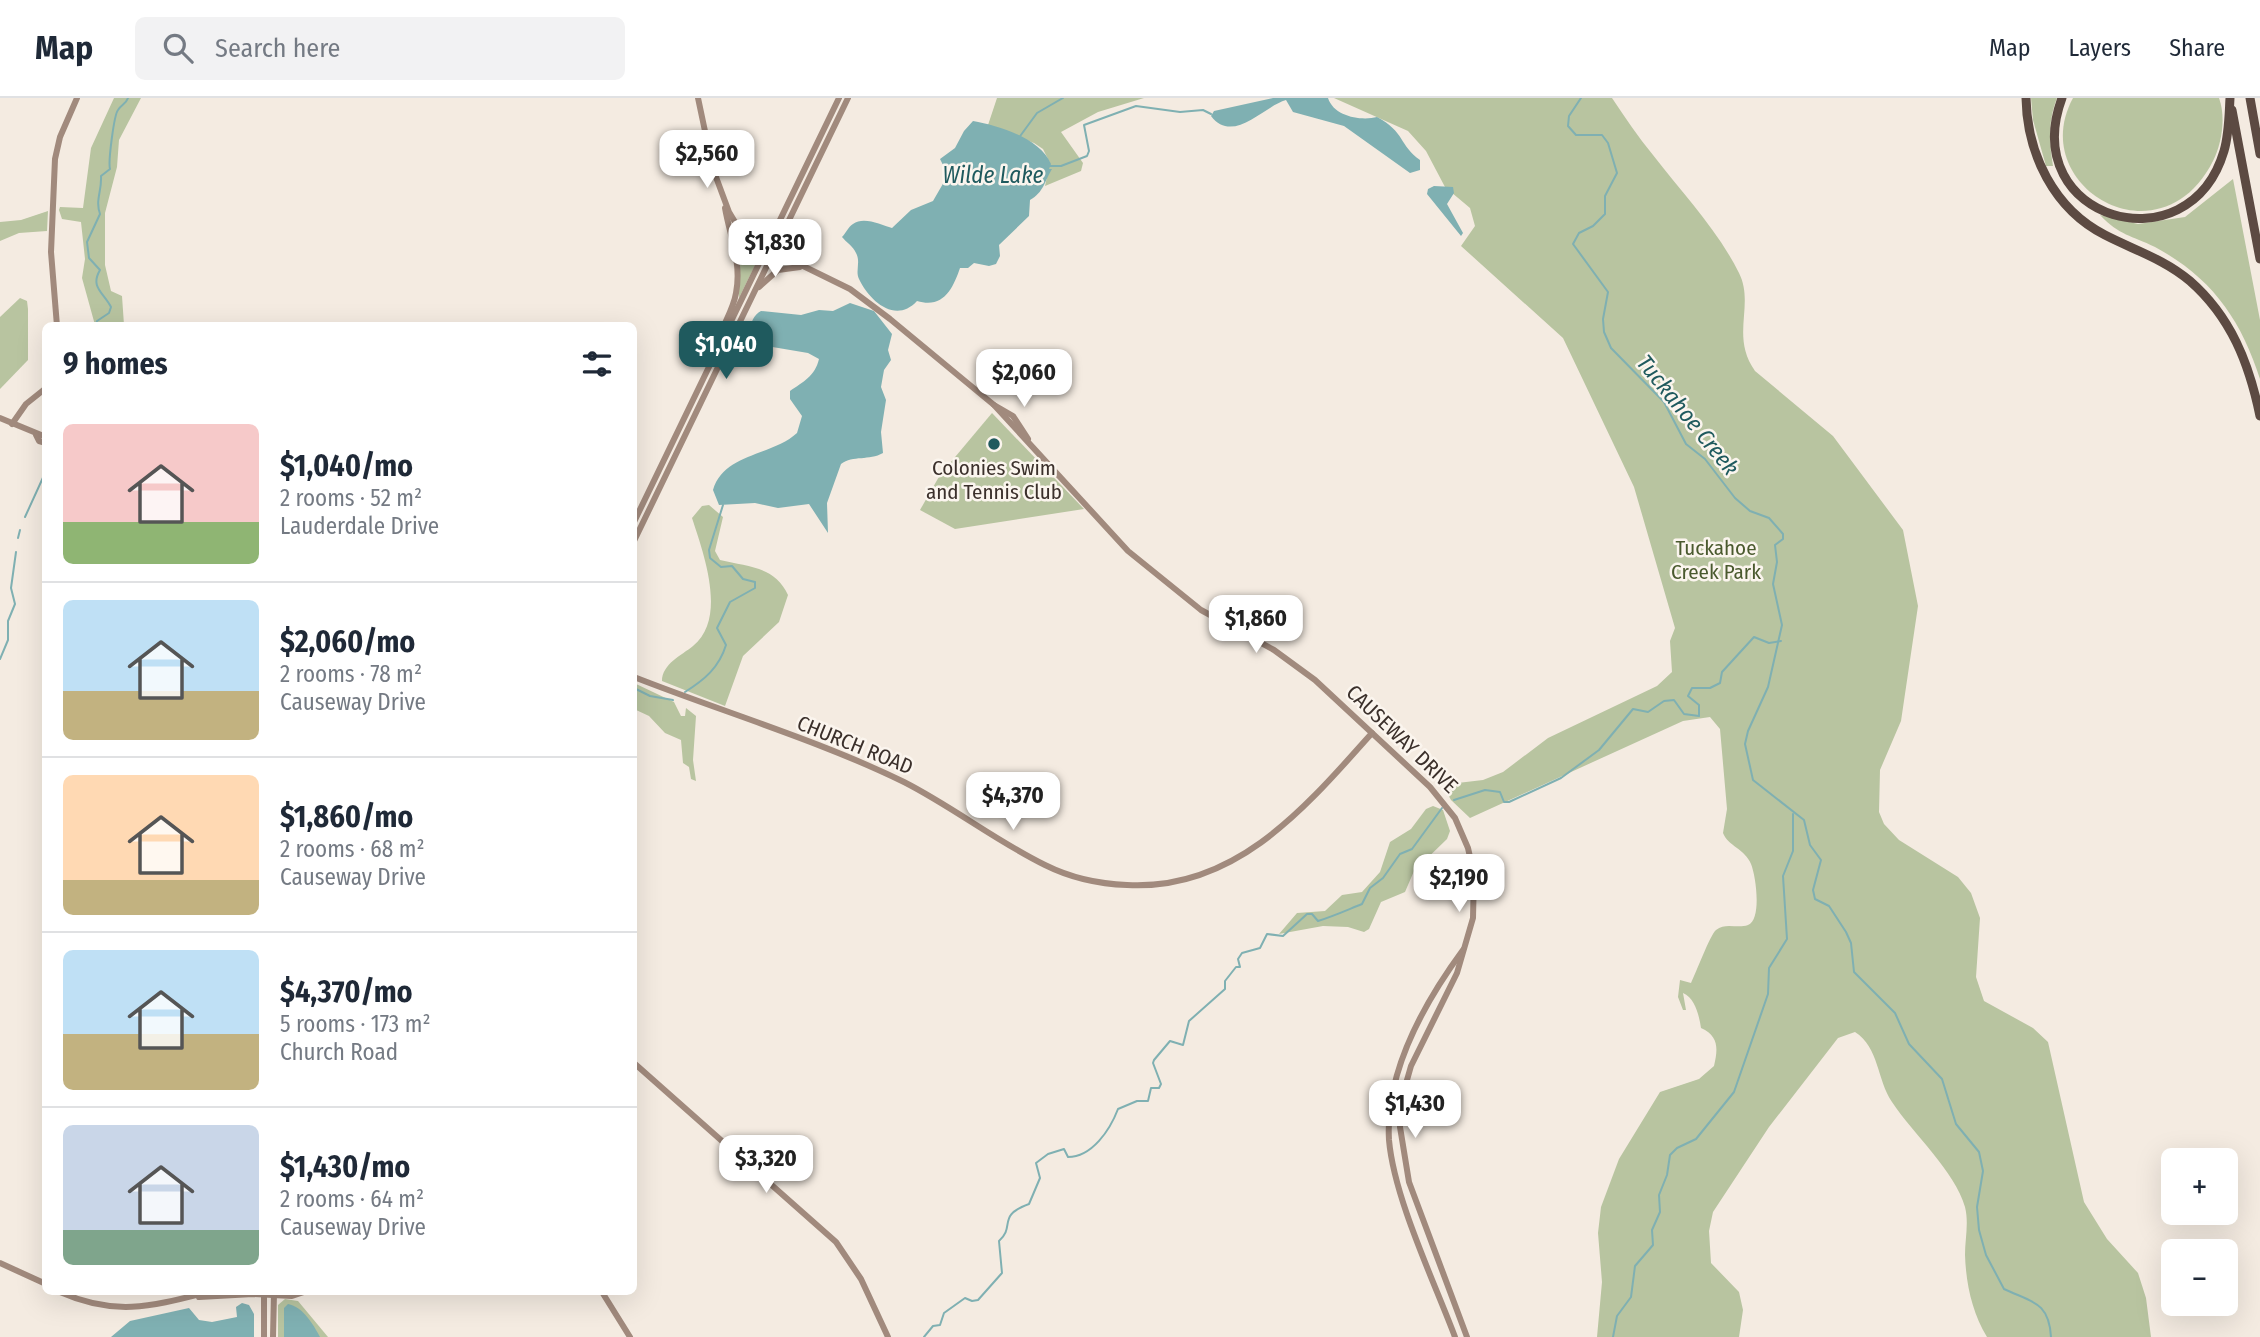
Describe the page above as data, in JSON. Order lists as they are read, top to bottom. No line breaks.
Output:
{"streets":{"street":["CAUSEWAY DRIVE","CHURCH ROAD"]},"crossings":[["CAUSEWAY DRIVE","CHURCH ROAD"]],"water":["Wilde Lake","Tuckahoe Creek"],"parks":["Tuckahoe Creek Park"],"places":["Colonies Swim and Tennis Club"],"page":{"header":"Map","search":"Search here","nav":["Map","Layers","Share"],"price":["$2,560","$1,830","$1,040","$2,060","$1,860","$4,370","$2,190","$1,430","$3,320"],"heading":"9 homes","list":[{"name":"$1,040/mo","note":"2 rooms · 52 m² · Lauderdale Drive"},{"name":"$2,060/mo","note":"2 rooms · 78 m² · Causeway Drive"},{"name":"$1,860/mo","note":"2 rooms · 68 m² · Causeway Drive"},{"name":"$4,370/mo","note":"5 rooms · 173 m² · Church Road"},{"name":"$1,430/mo","note":"2 rooms · 64 m² · Causeway Drive"}],"map_buttons":["+","−"]}}
